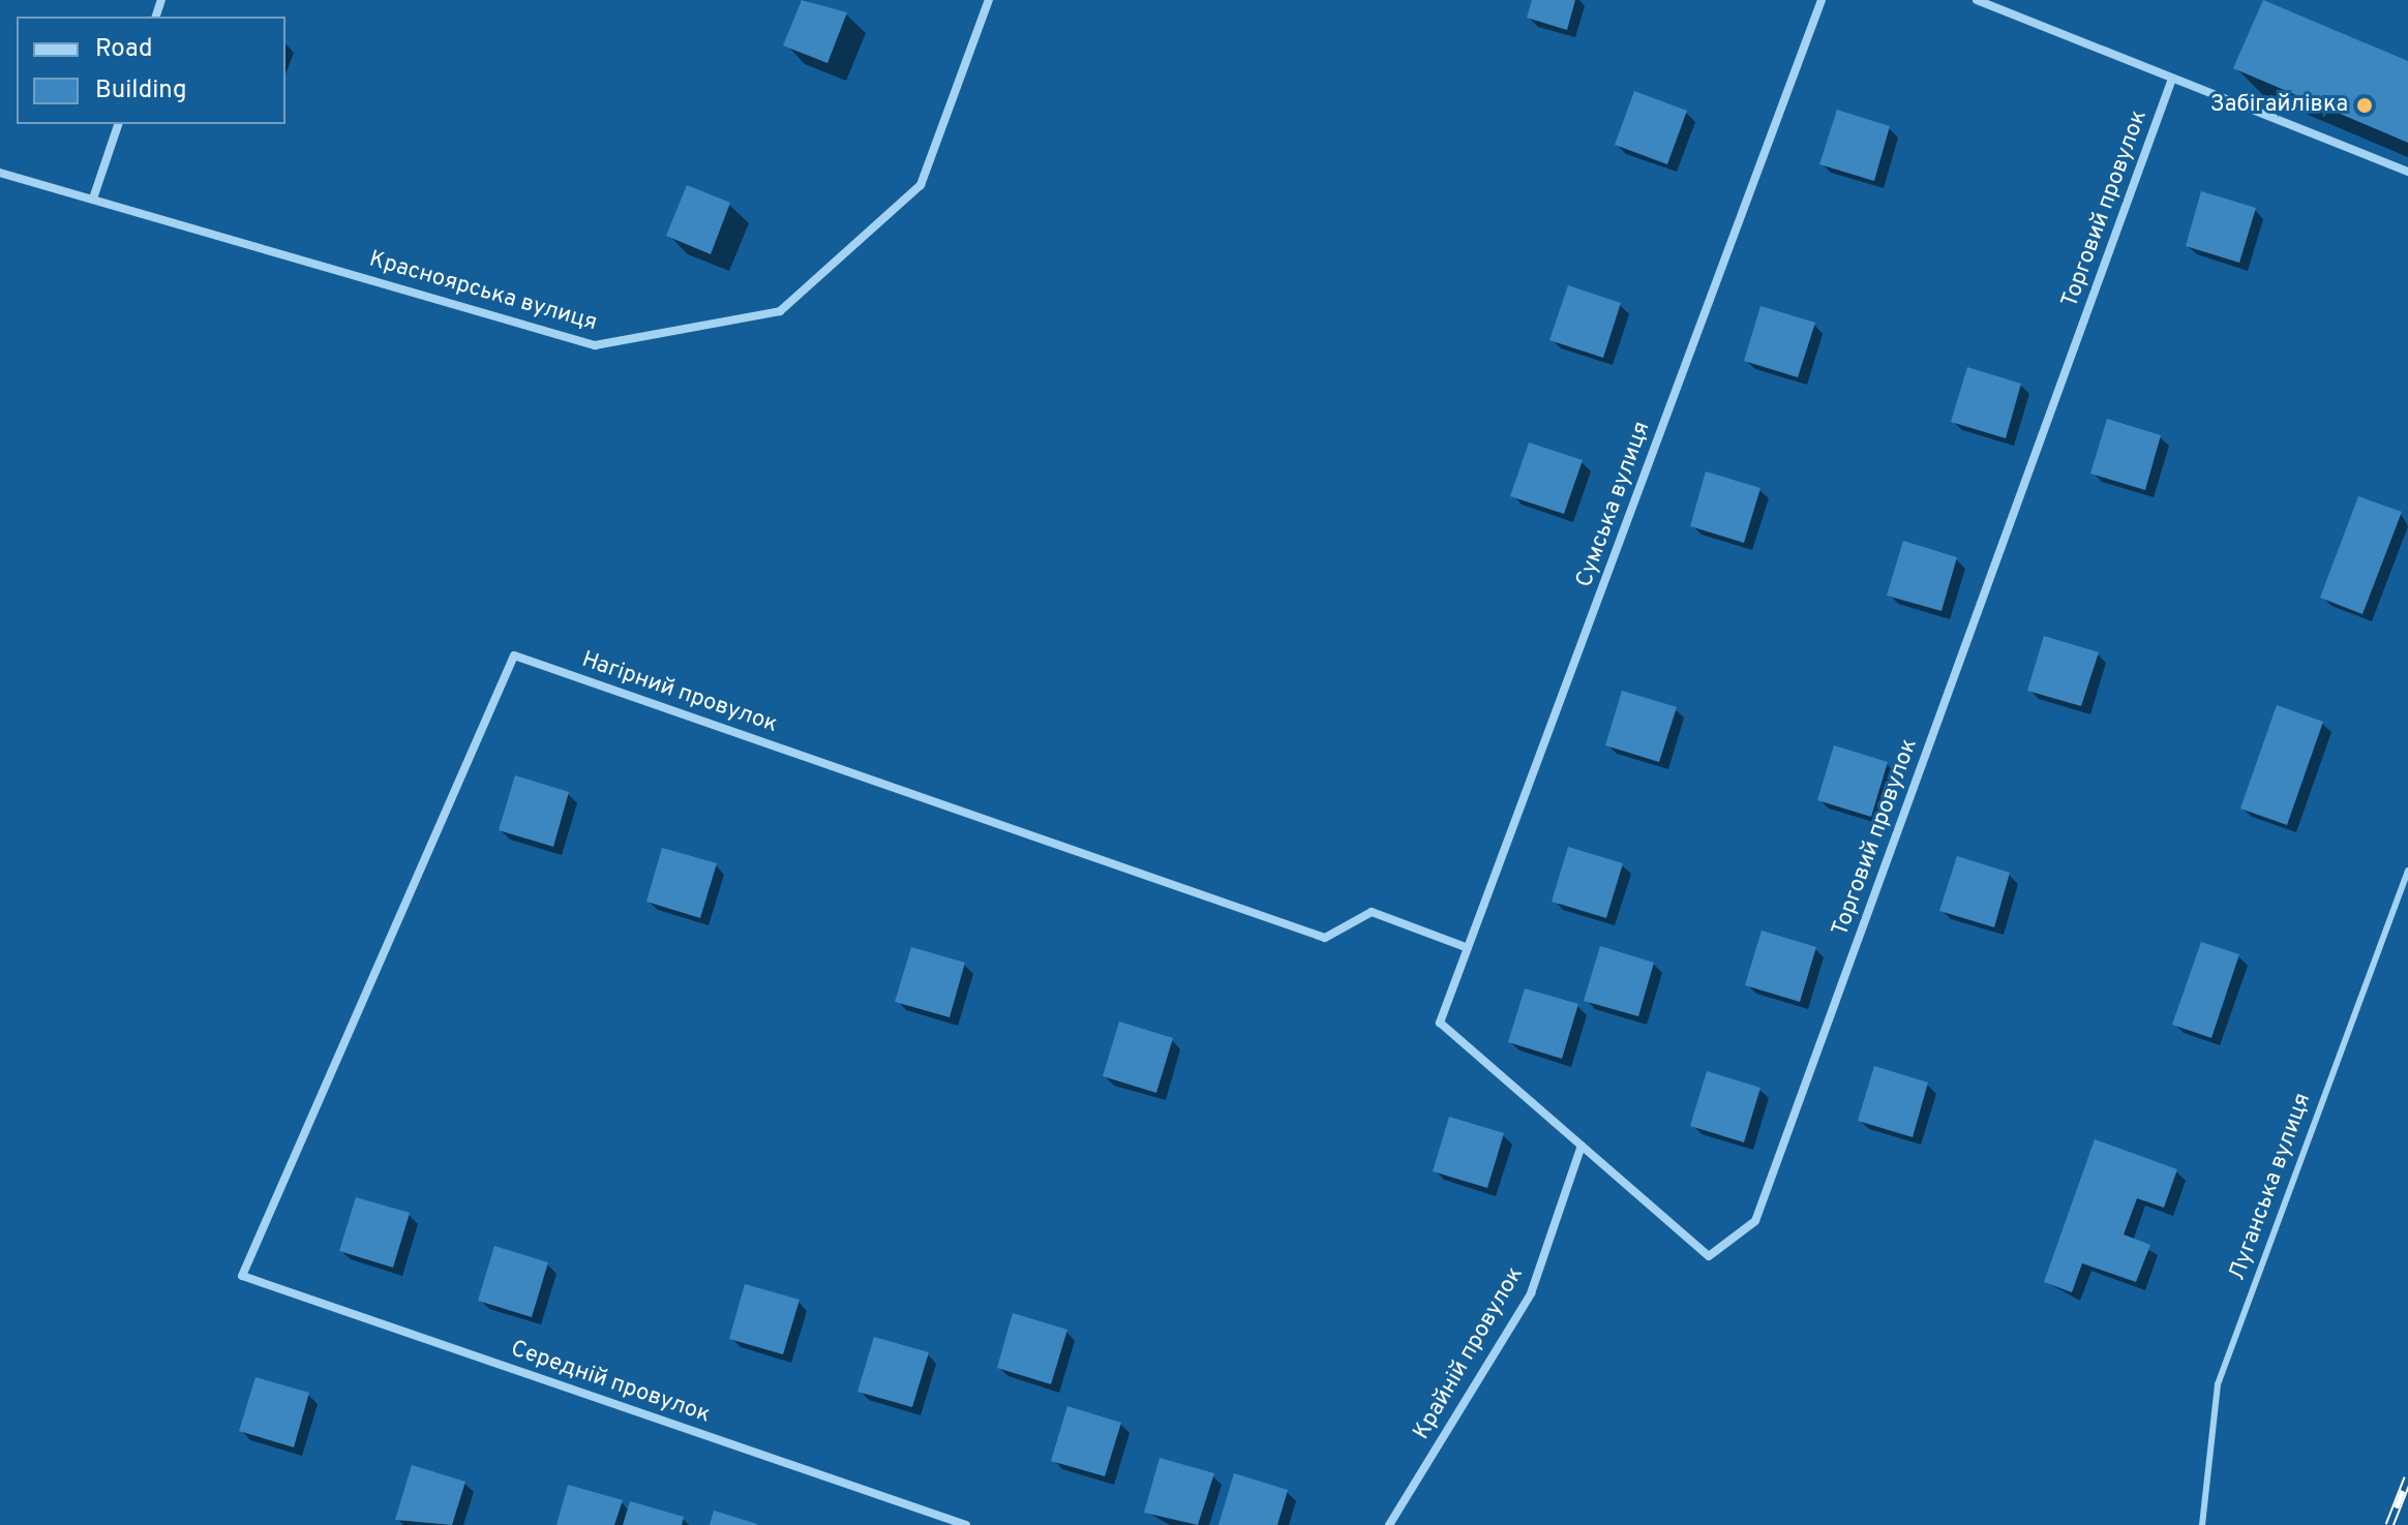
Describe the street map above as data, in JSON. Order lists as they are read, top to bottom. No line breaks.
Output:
{"streets":{"street":["Торговий провулок","Красноярська вулиця","Сумська вулиця","Нагірний провулок","Крайній провулок","Середній провулок"],"lane":["Луганська вулиця"]},"crossings":[["Торговий провулок","Сумська вулиця"],["Торговий провулок","Крайній провулок"],["Сумська вулиця","Нагірний провулок"],["Нагірний провулок","Середній провулок"]],"places":["Забігайлівка"],"legend":["Road","Building"]}
